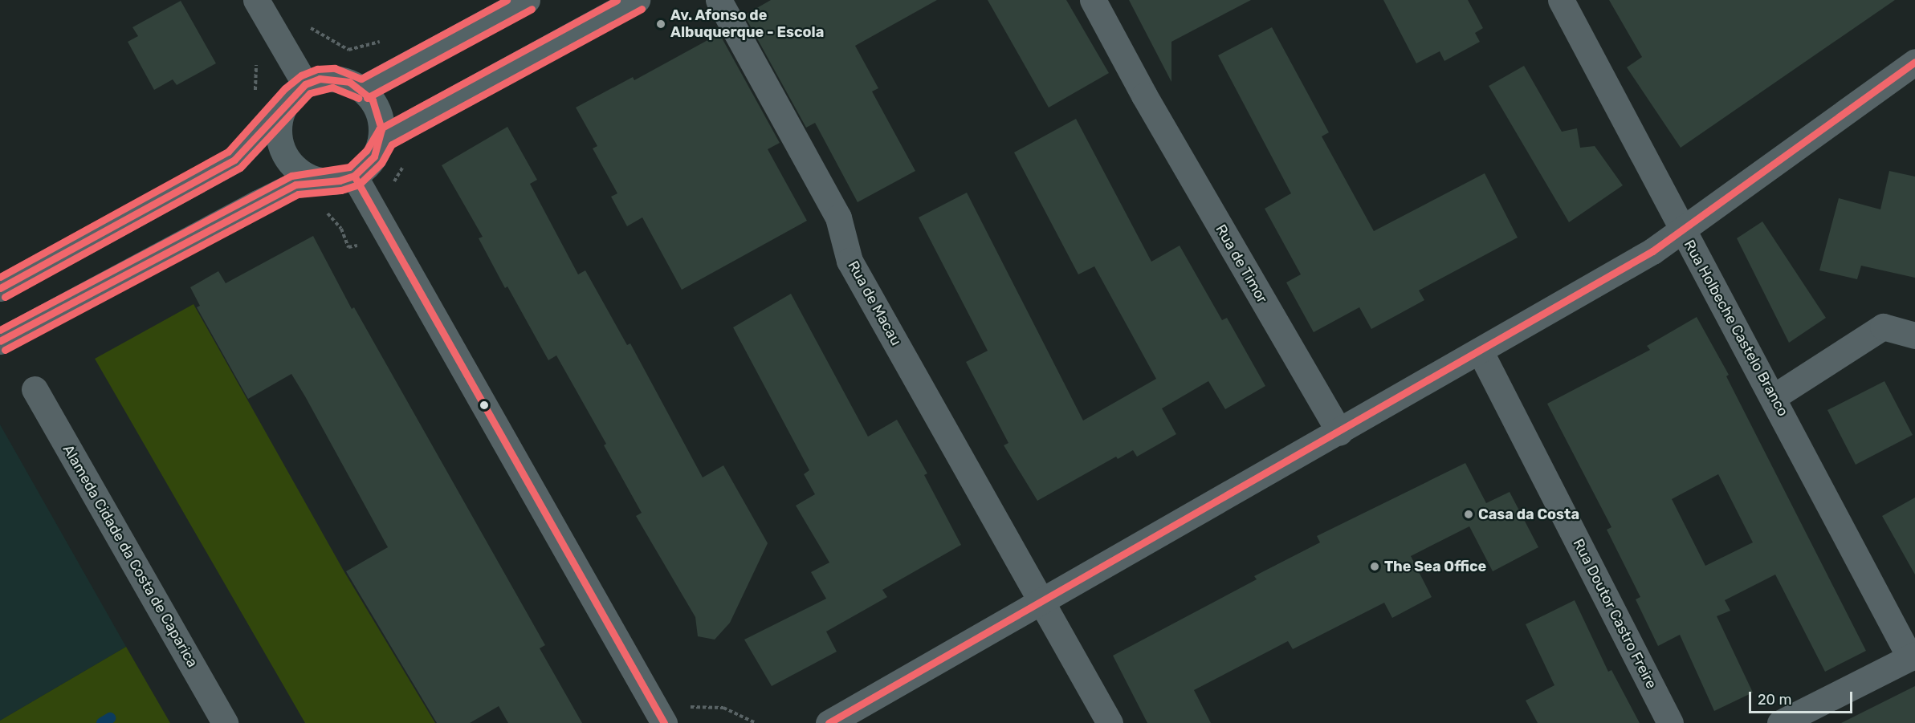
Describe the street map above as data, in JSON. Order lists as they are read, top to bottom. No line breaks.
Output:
{"streets":{"street":["Rua de Timor","Rua de Macau","Rua Holbeche Castelo Branco","Alameda Cidade da Costa de Caparica","Rua Doutor Castro Freire"]},"places":["Av. Afonso de Albuquerque - Escola","Casa da Costa","The Sea Office"],"scale_bar":"20 m"}
